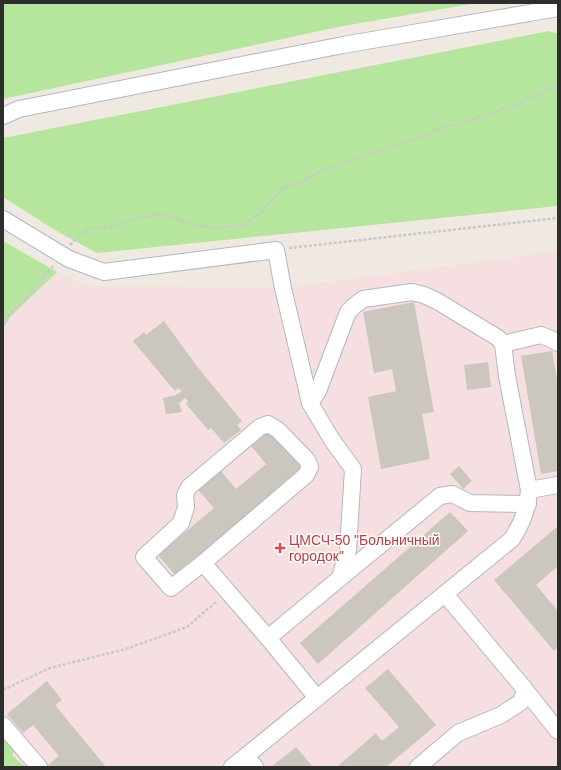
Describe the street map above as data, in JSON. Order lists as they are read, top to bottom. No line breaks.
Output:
{"places":{"health":["ЦМСЧ-50 \"Больничный городок\""]}}
